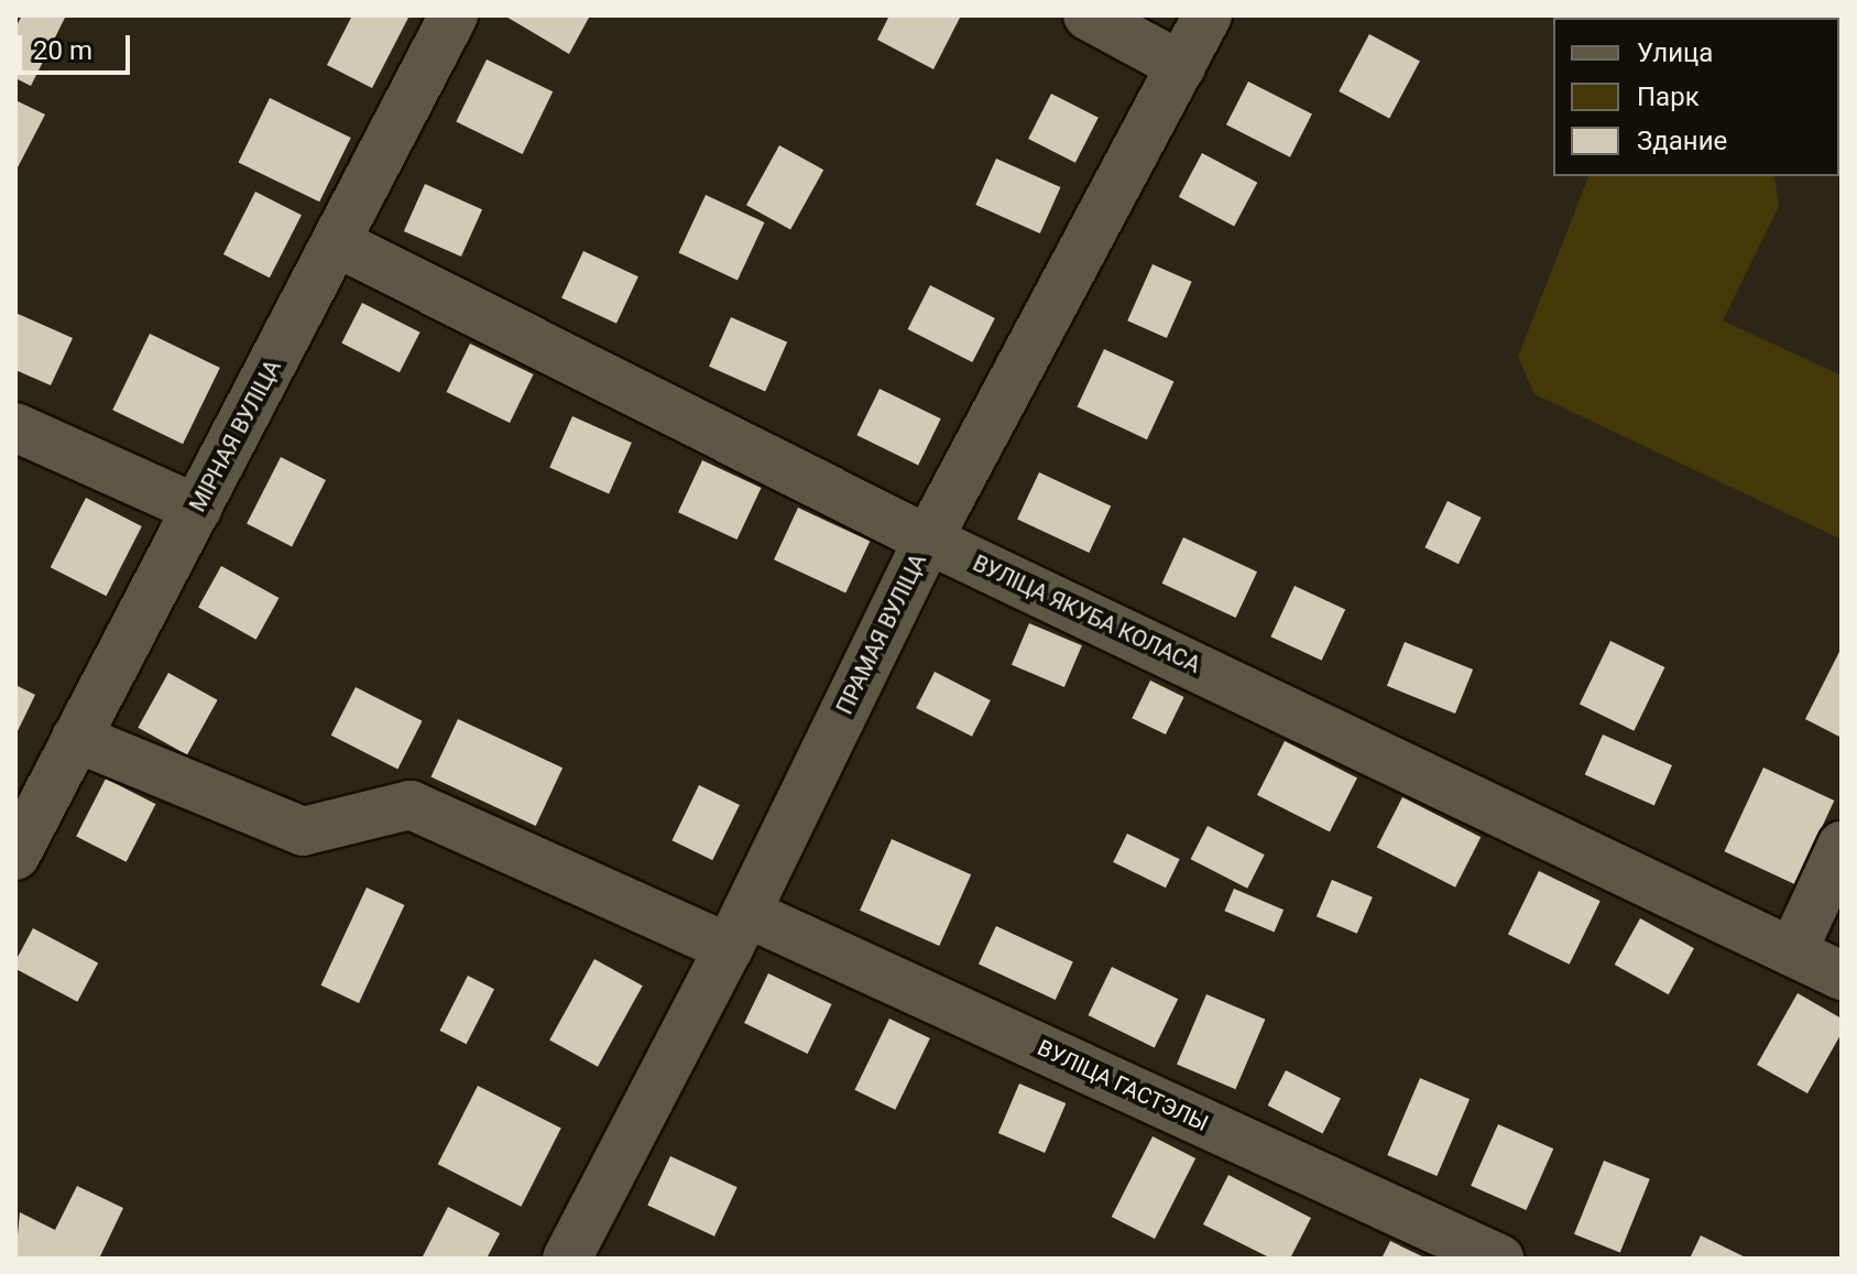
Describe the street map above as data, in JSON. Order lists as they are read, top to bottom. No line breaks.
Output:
{"streets":{"street":["МІРНАЯ ВУЛІЦА","ВУЛІЦА ЯКУБА КОЛАСА","ПРАМАЯ ВУЛІЦА","ВУЛІЦА ГАСТЭЛЫ"]},"crossings":[["МІРНАЯ ВУЛІЦА","ВУЛІЦА ЯКУБА КОЛАСА"],["МІРНАЯ ВУЛІЦА","ВУЛІЦА ГАСТЭЛЫ"],["ВУЛІЦА ЯКУБА КОЛАСА","ПРАМАЯ ВУЛІЦА"],["ПРАМАЯ ВУЛІЦА","ВУЛІЦА ГАСТЭЛЫ"]],"legend":["Улица","Парк","Здание"],"scale_bar":"20 m"}
